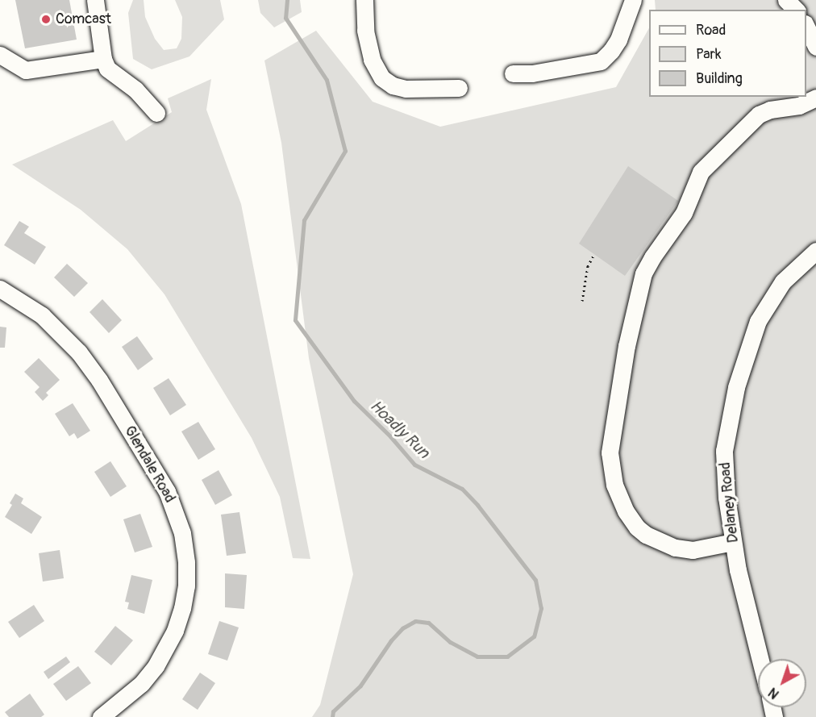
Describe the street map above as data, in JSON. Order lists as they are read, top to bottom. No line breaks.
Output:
{"streets":{"street":["Glendale Road","Delaney Road"]},"water":["Hoadly Run"],"places":["Comcast"],"legend":["Road","Park","Building"],"north":"bottom left"}
